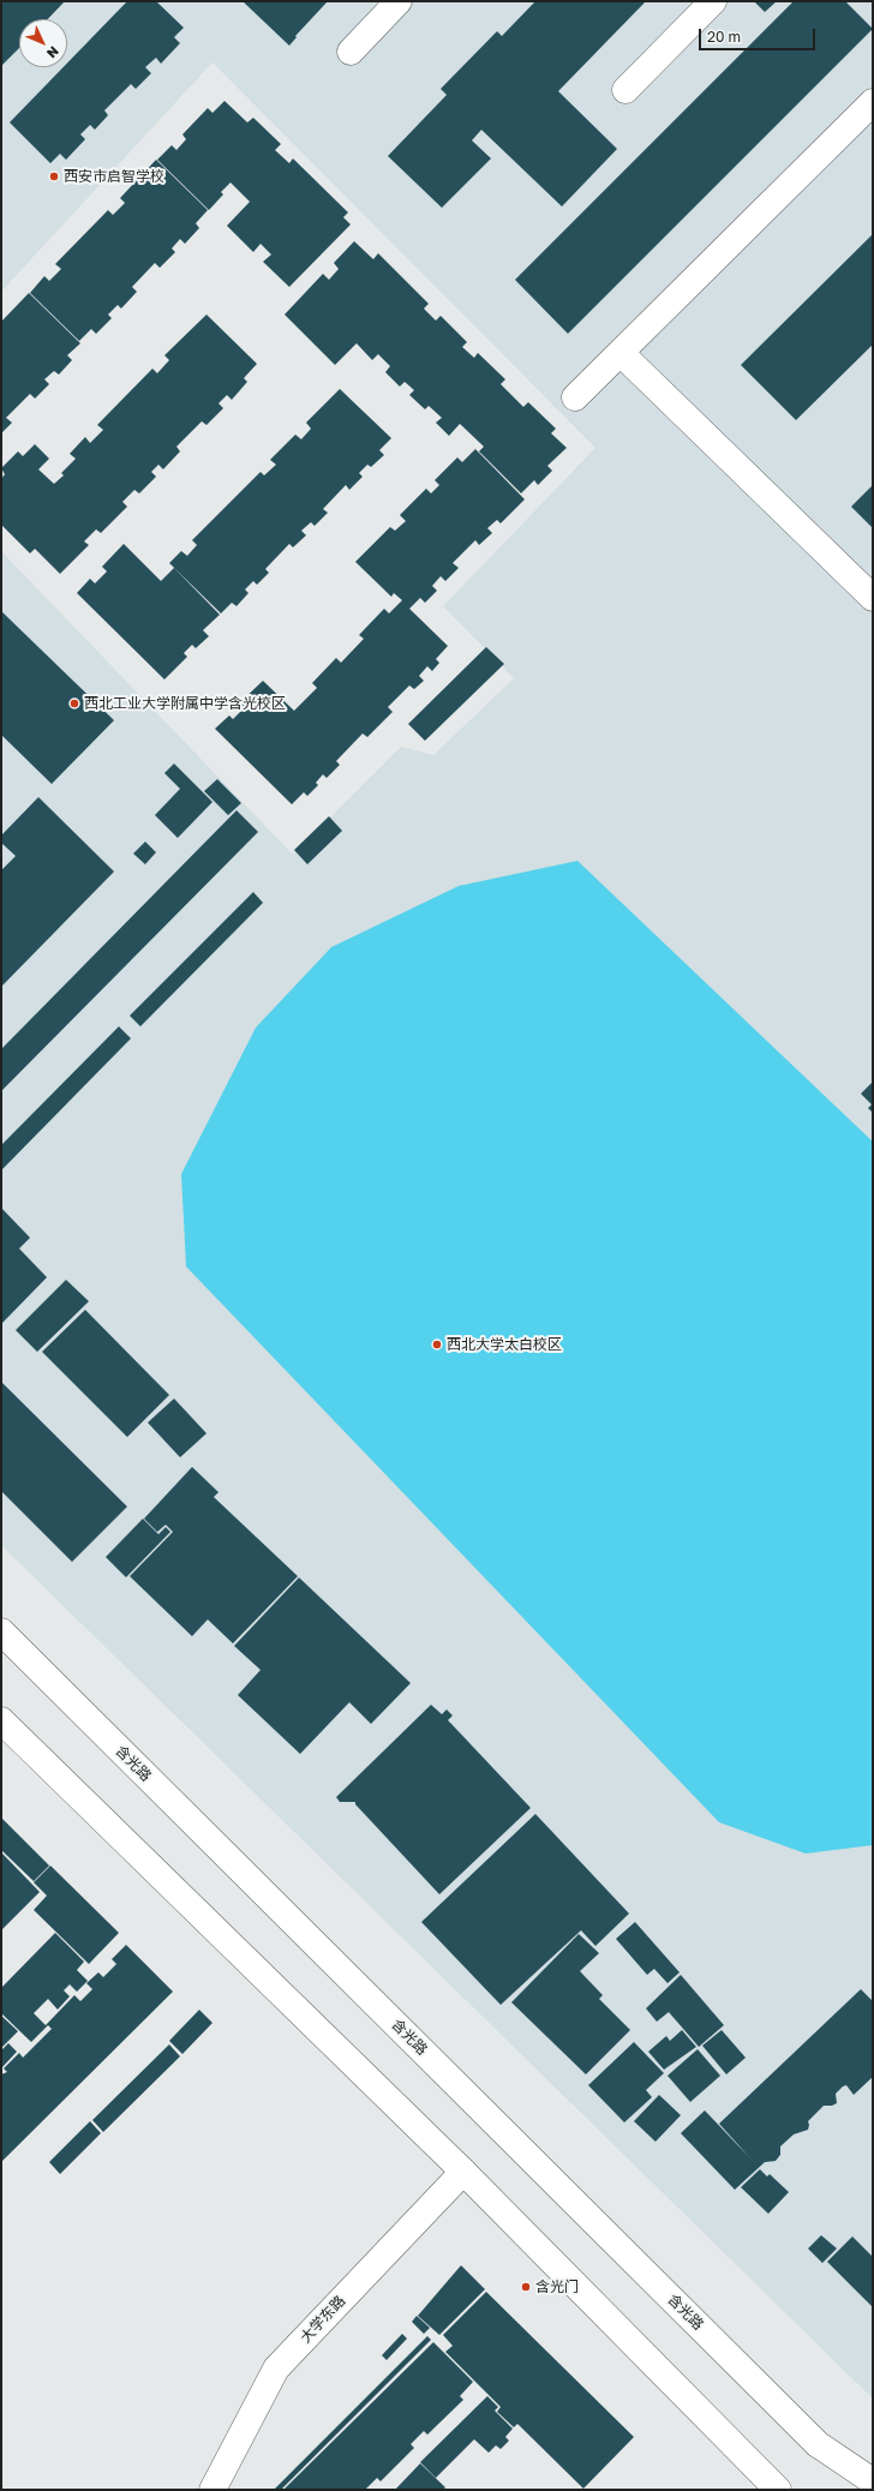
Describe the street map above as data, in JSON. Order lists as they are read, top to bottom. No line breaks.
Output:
{"streets":{"main road":["含光路","大学东路"]},"places":["西安市启智学校","西北工业大学附属中学含光校区","西北大学太白校区","含光门"],"scale_bar":"20 m","north":"bottom right"}
